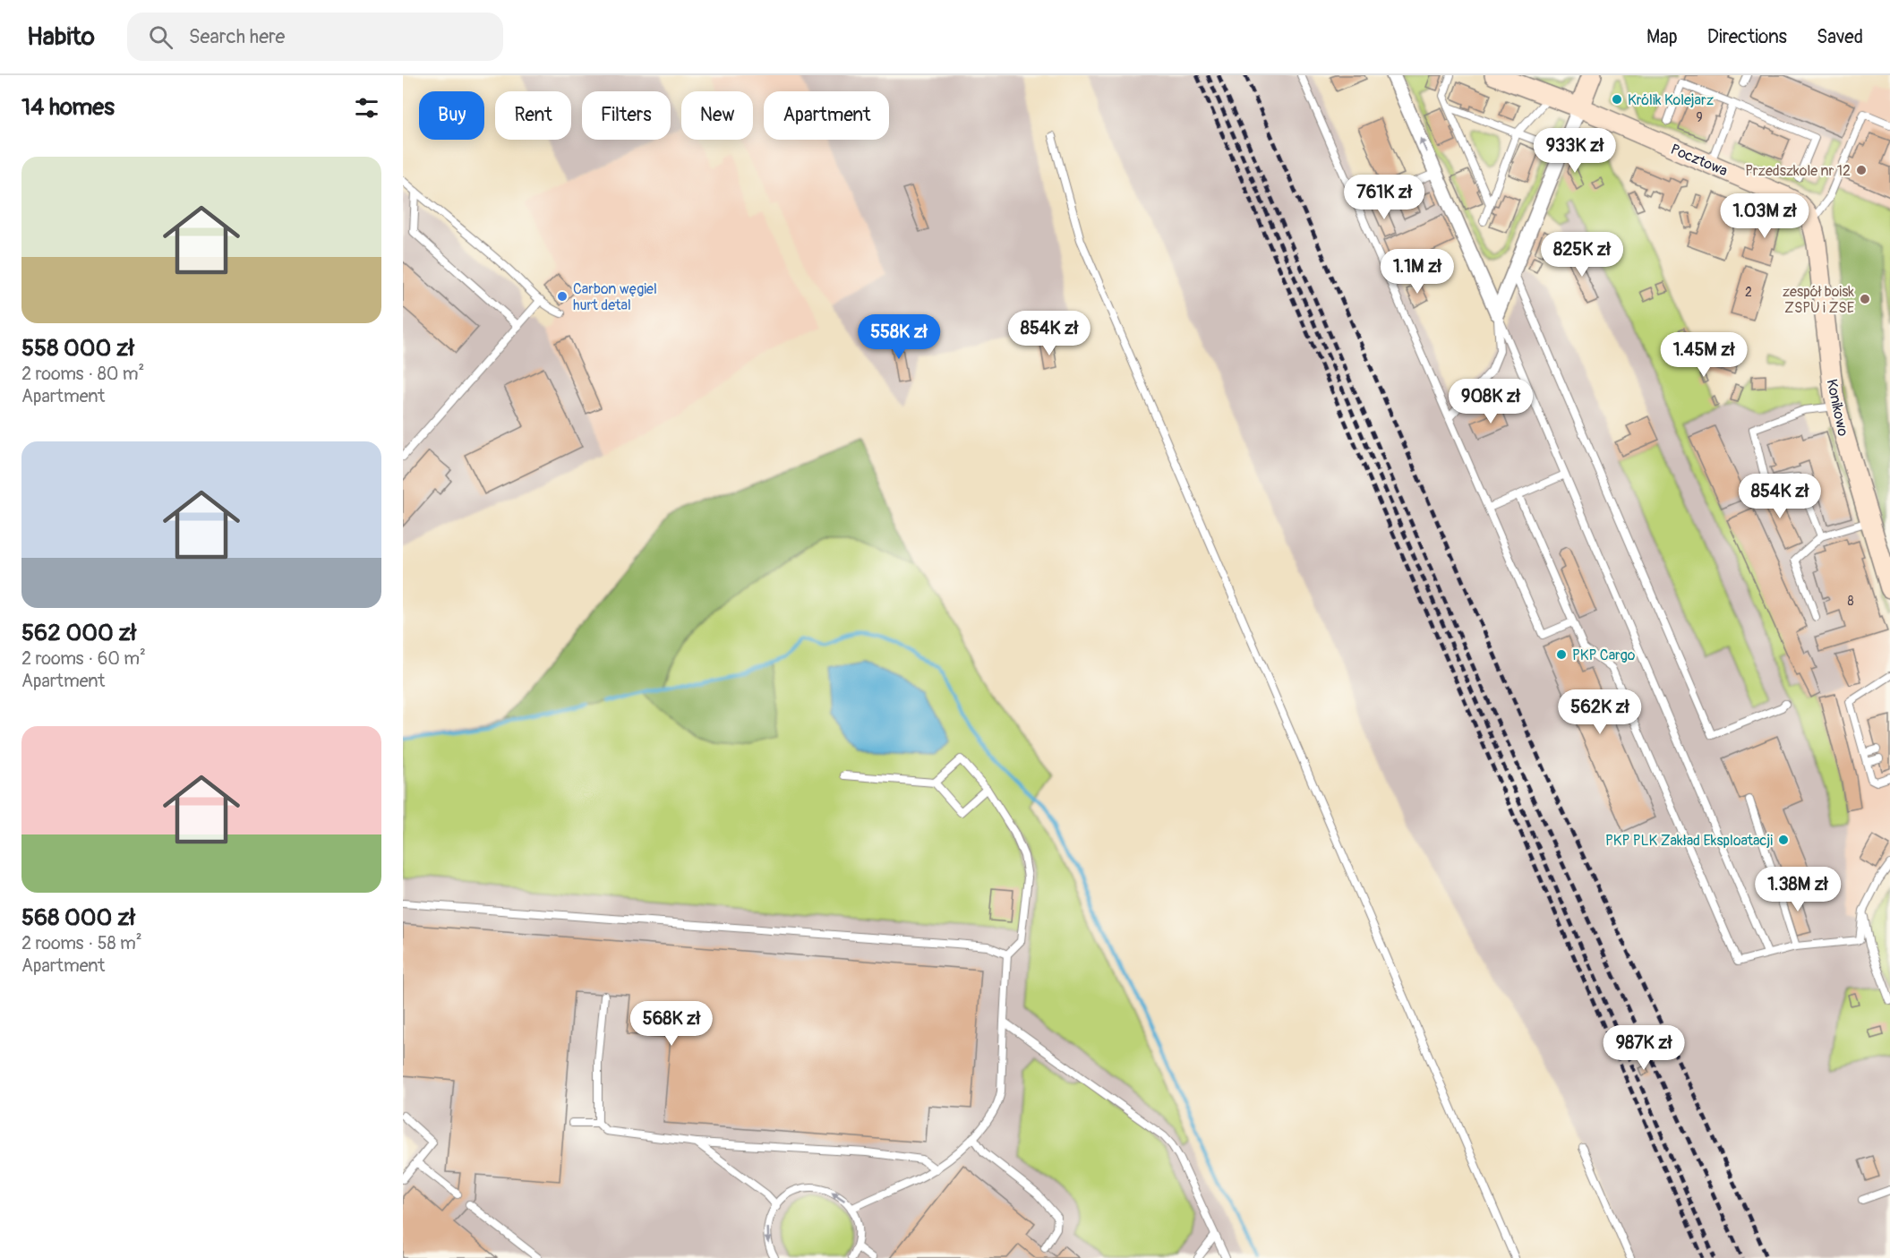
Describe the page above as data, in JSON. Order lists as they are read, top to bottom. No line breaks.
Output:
{"streets":{"street":["Pocztowa","Konikowo"]},"crossings":[["Pocztowa","Konikowo"]],"places":["Królik Kolejarz","Przedszkole nr 12","Carbon węgiel hurt detal","zespół boisk ZSPU i ZSE","PKP Cargo","PKP PLK Zakład Eksploatacji"],"house_numbers":["9","2","8"],"page":{"header":"Habito","search":"Search here","nav":["Map","Directions","Saved"],"heading":"14 homes","chip":["Buy","Rent","Filters","New","Apartment"],"price":["933K zł","761K zł","1.03M zł","825K zł","1.1M zł","854K zł","558K zł","1.45M zł","908K zł","854K zł","562K zł","1.38M zł","568K zł","987K zł"],"list":[{"name":"558 000 zł","note":"2 rooms · 80 m² · Apartment"},{"name":"562 000 zł","note":"2 rooms · 60 m² · Apartment"},{"name":"568 000 zł","note":"2 rooms · 58 m² · Apartment"}]}}
